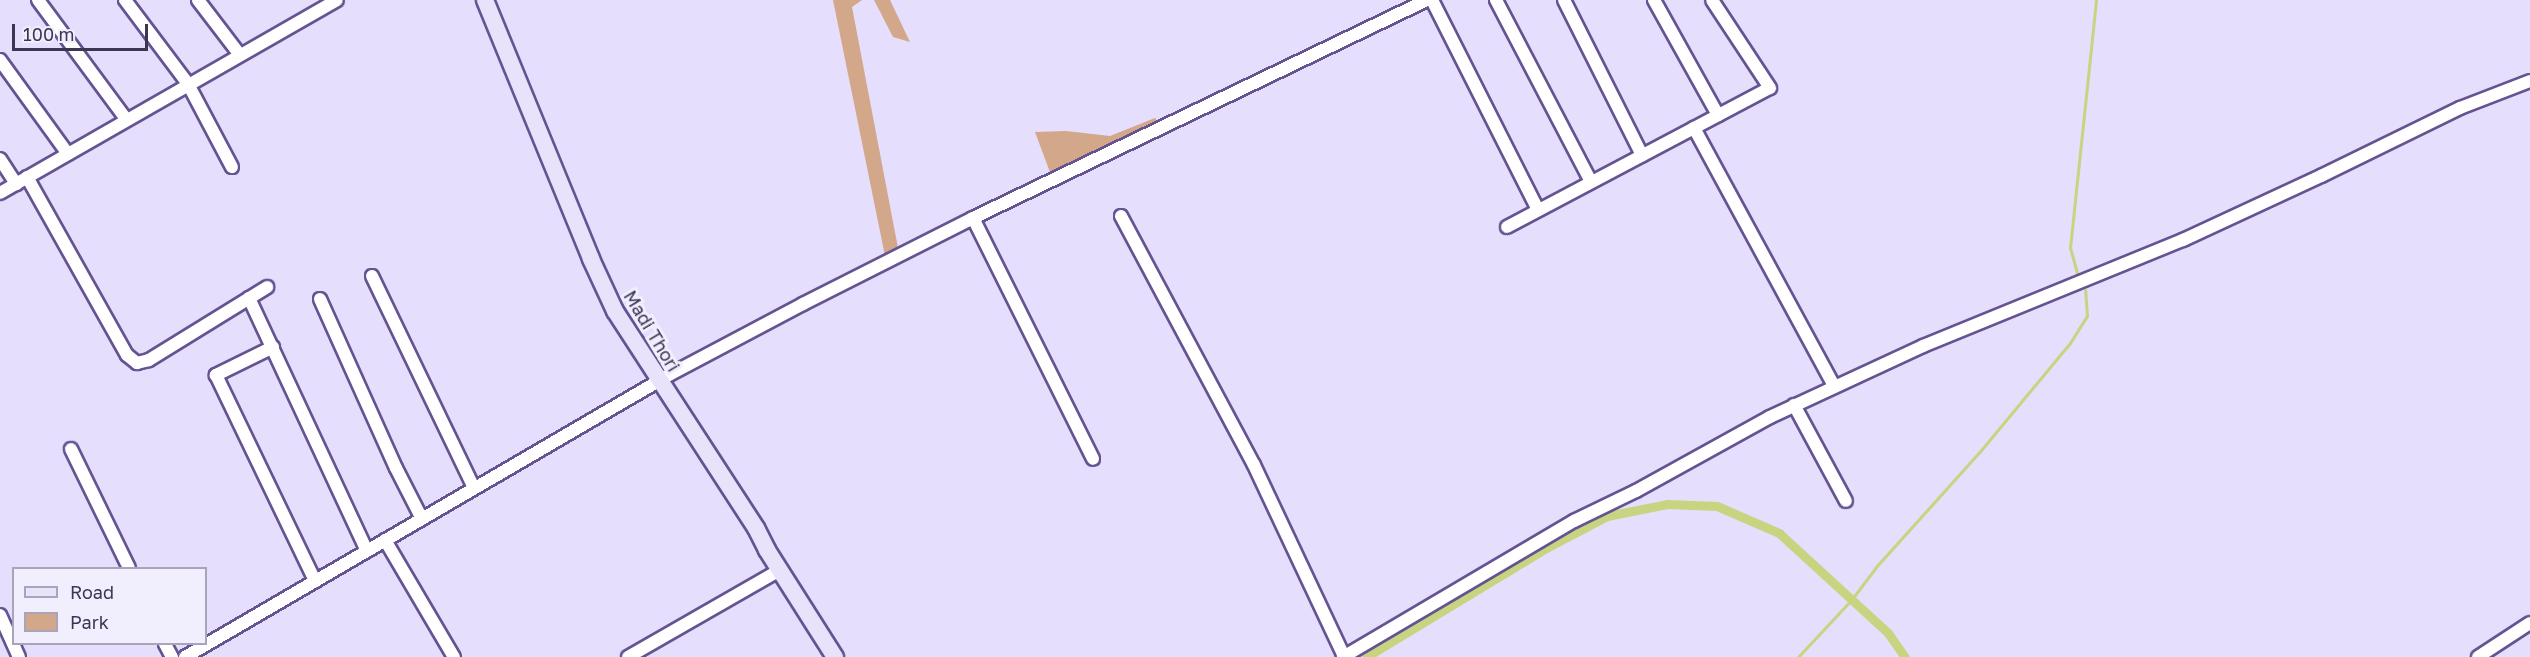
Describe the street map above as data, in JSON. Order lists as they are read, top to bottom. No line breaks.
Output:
{"streets":{"main road":["Madi Thori"]},"legend":["Road","Park"],"scale_bar":"100 m"}
